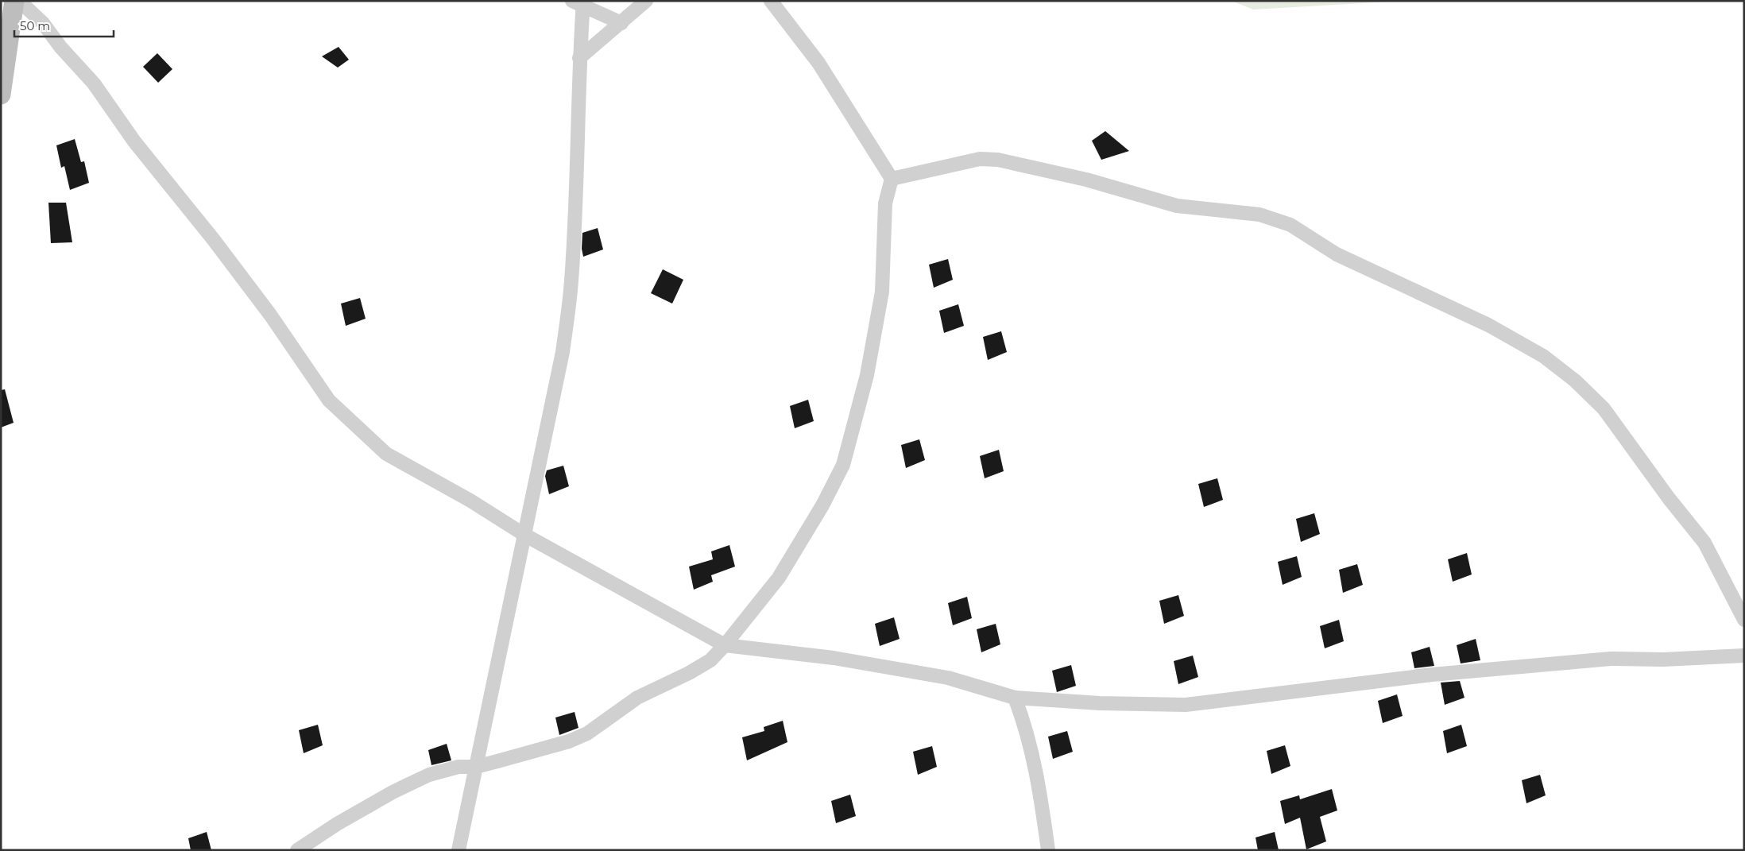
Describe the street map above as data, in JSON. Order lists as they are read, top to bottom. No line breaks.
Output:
{"scale_bar":"50 m"}
